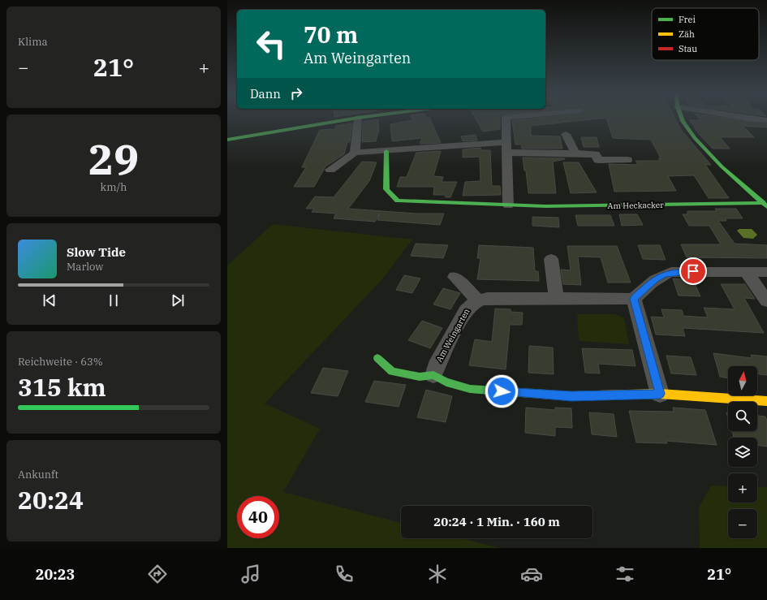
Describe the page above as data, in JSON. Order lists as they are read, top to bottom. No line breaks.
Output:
{"streets":{"street":["Am Heckacker","Am Weingarten"]},"legend":["Frei","Zäh","Stau"],"north":"top","page":{"tile":["Klima",["29","km/h"],["Reichweite · 63%","315 km"],["Ankunft","20:24"]],"turn":["70 m","Am Weingarten"],"heat":["−","21°","+"],"then":"Dann","song":["Slow Tide","Marlow"],"map_buttons":["+","−"],"limit":"40","trip":"20:24 · 1 Min. · 160 m","tabs":["20:23","21°"]}}
